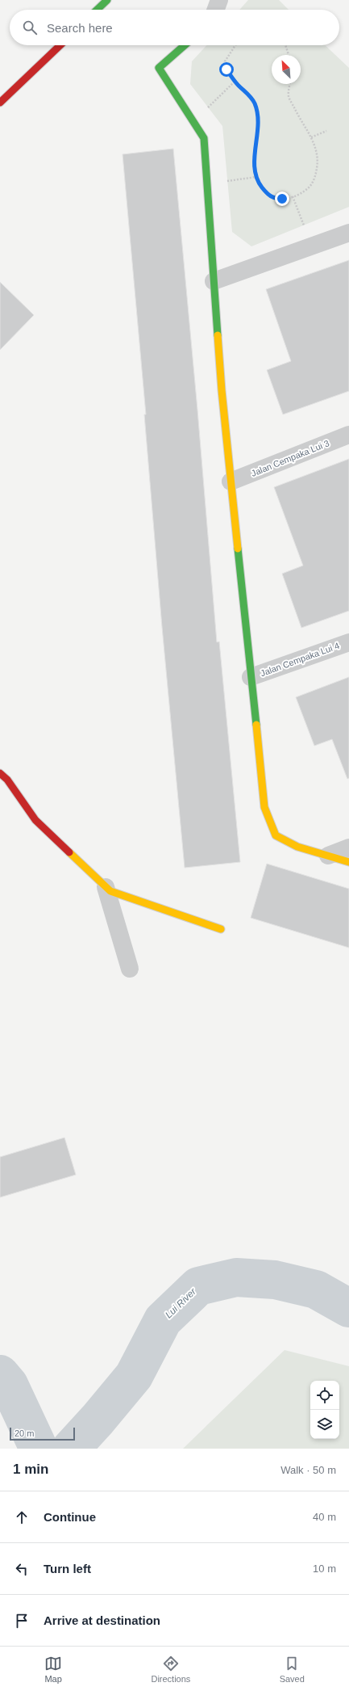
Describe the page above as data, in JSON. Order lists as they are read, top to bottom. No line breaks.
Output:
{"streets":{"street":["Jalan Cempaka Lui 3","Jalan Cempaka Lui 4"]},"water":["Lui River"],"scale_bar":"20 m","north":"top left","page":{"search":"Search here","scale":"20 m","heading":["1 min","Walk · 50 m"],"list":[["Continue","40 m"],["Turn left","10 m"],"Arrive at destination"],"nav":["Map","Directions","Saved"]}}
